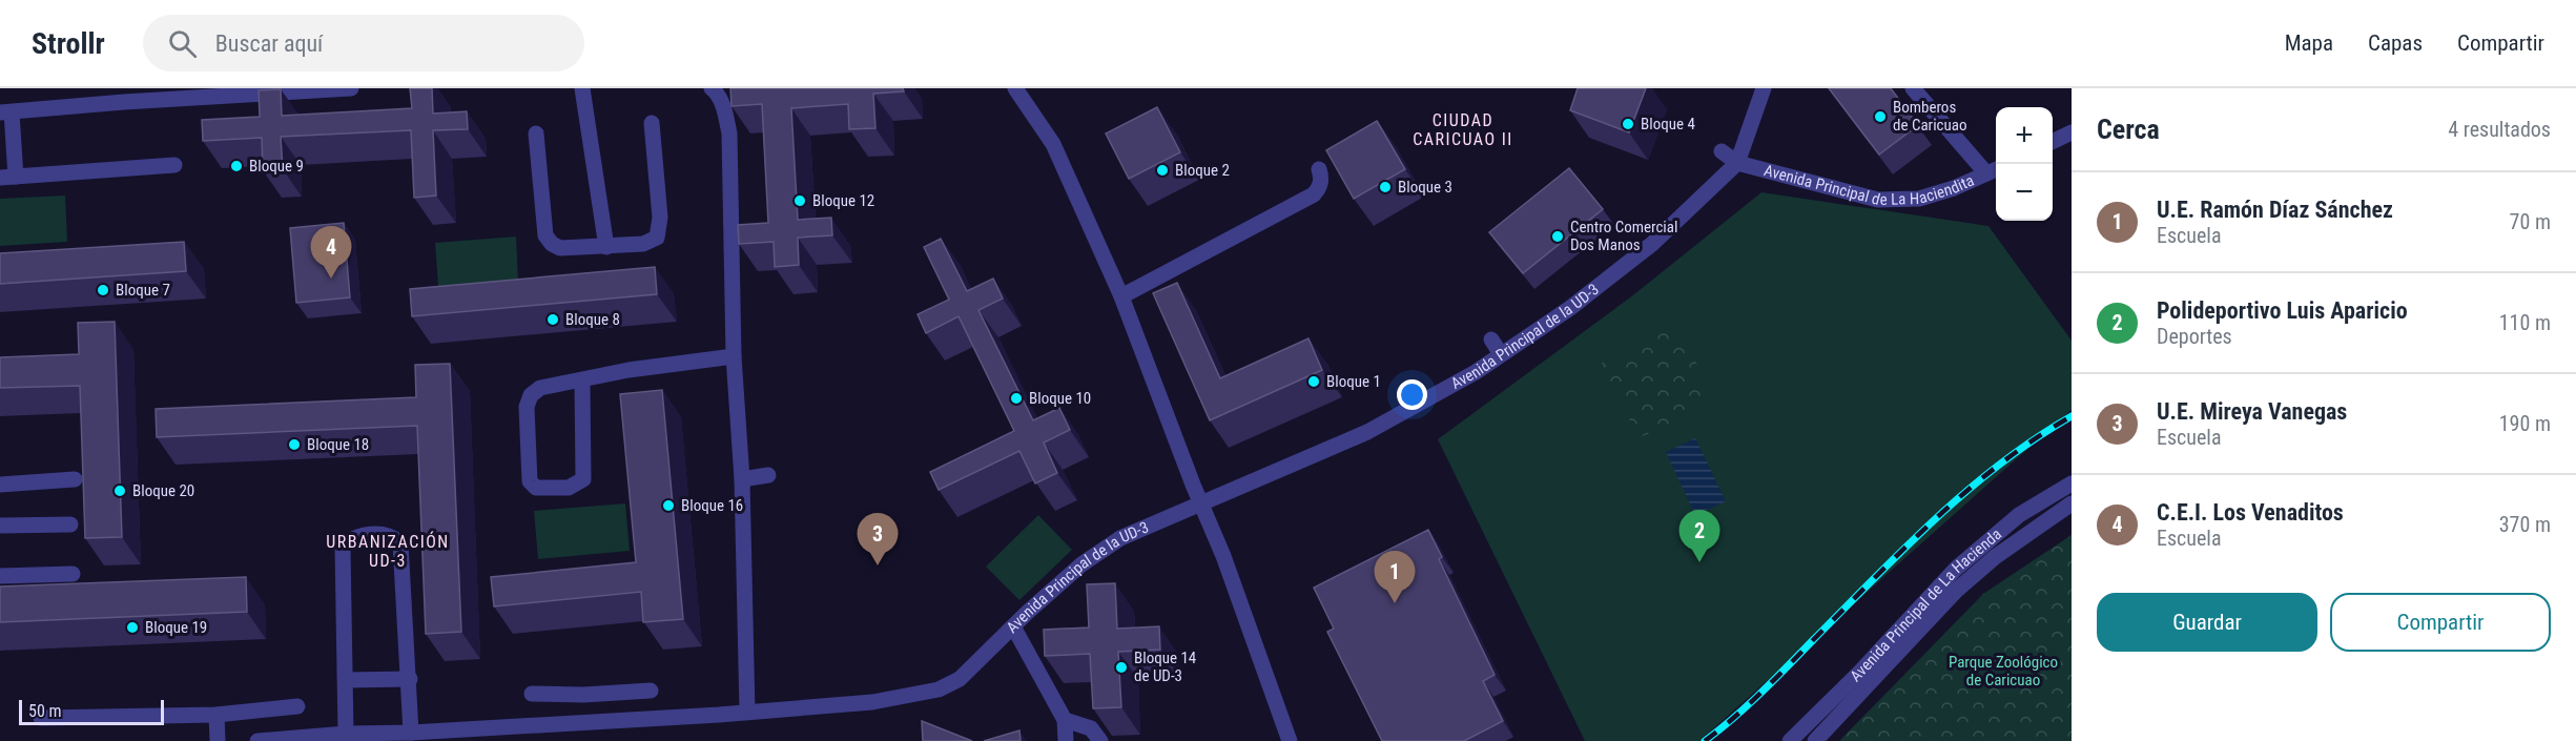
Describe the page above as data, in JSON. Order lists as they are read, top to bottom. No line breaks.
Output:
{"streets":{"street":["Avenida Principal de La Haciendita","Avenida Principal de la UD-3","Avenida Principal de La Hacienda"]},"crossings":[["Avenida Principal de La Haciendita","Avenida Principal de la UD-3"]],"districts":["CIUDAD CARICUAO II","URBANIZACIÓN UD-3"],"parks":["Parque Zoológico de Caricuao"],"places":["Bomberos de Caricuao","Bloque 4","Bloque 9","Bloque 2","Bloque 3","Bloque 12","Centro Comercial Dos Manos","Bloque 7","Bloque 8","Bloque 1","Bloque 10","Bloque 18","Bloque 20","Bloque 16","Bloque 19","Bloque 14 de UD-3"],"scale_bar":"50 m","page":{"header":"Strollr","search":"Buscar aquí","nav":["Mapa","Capas","Compartir"],"heading":["Cerca","4 resultados"],"map_buttons":["+","−"],"list":[{"mark":"1","name":"U.E. Ramón Díaz Sánchez","note":"Escuela","value":"70 m"},{"mark":"2","name":"Polideportivo Luis Aparicio","note":"Deportes","value":"110 m"},{"mark":"3","name":"U.E. Mireya Vanegas","note":"Escuela","value":"190 m"},{"mark":"4","name":"C.E.I. Los Venaditos","note":"Escuela","value":"370 m"}],"pins":["4","2","3","1"],"buttons":["Guardar","Compartir"],"scale":"50 m"}}
